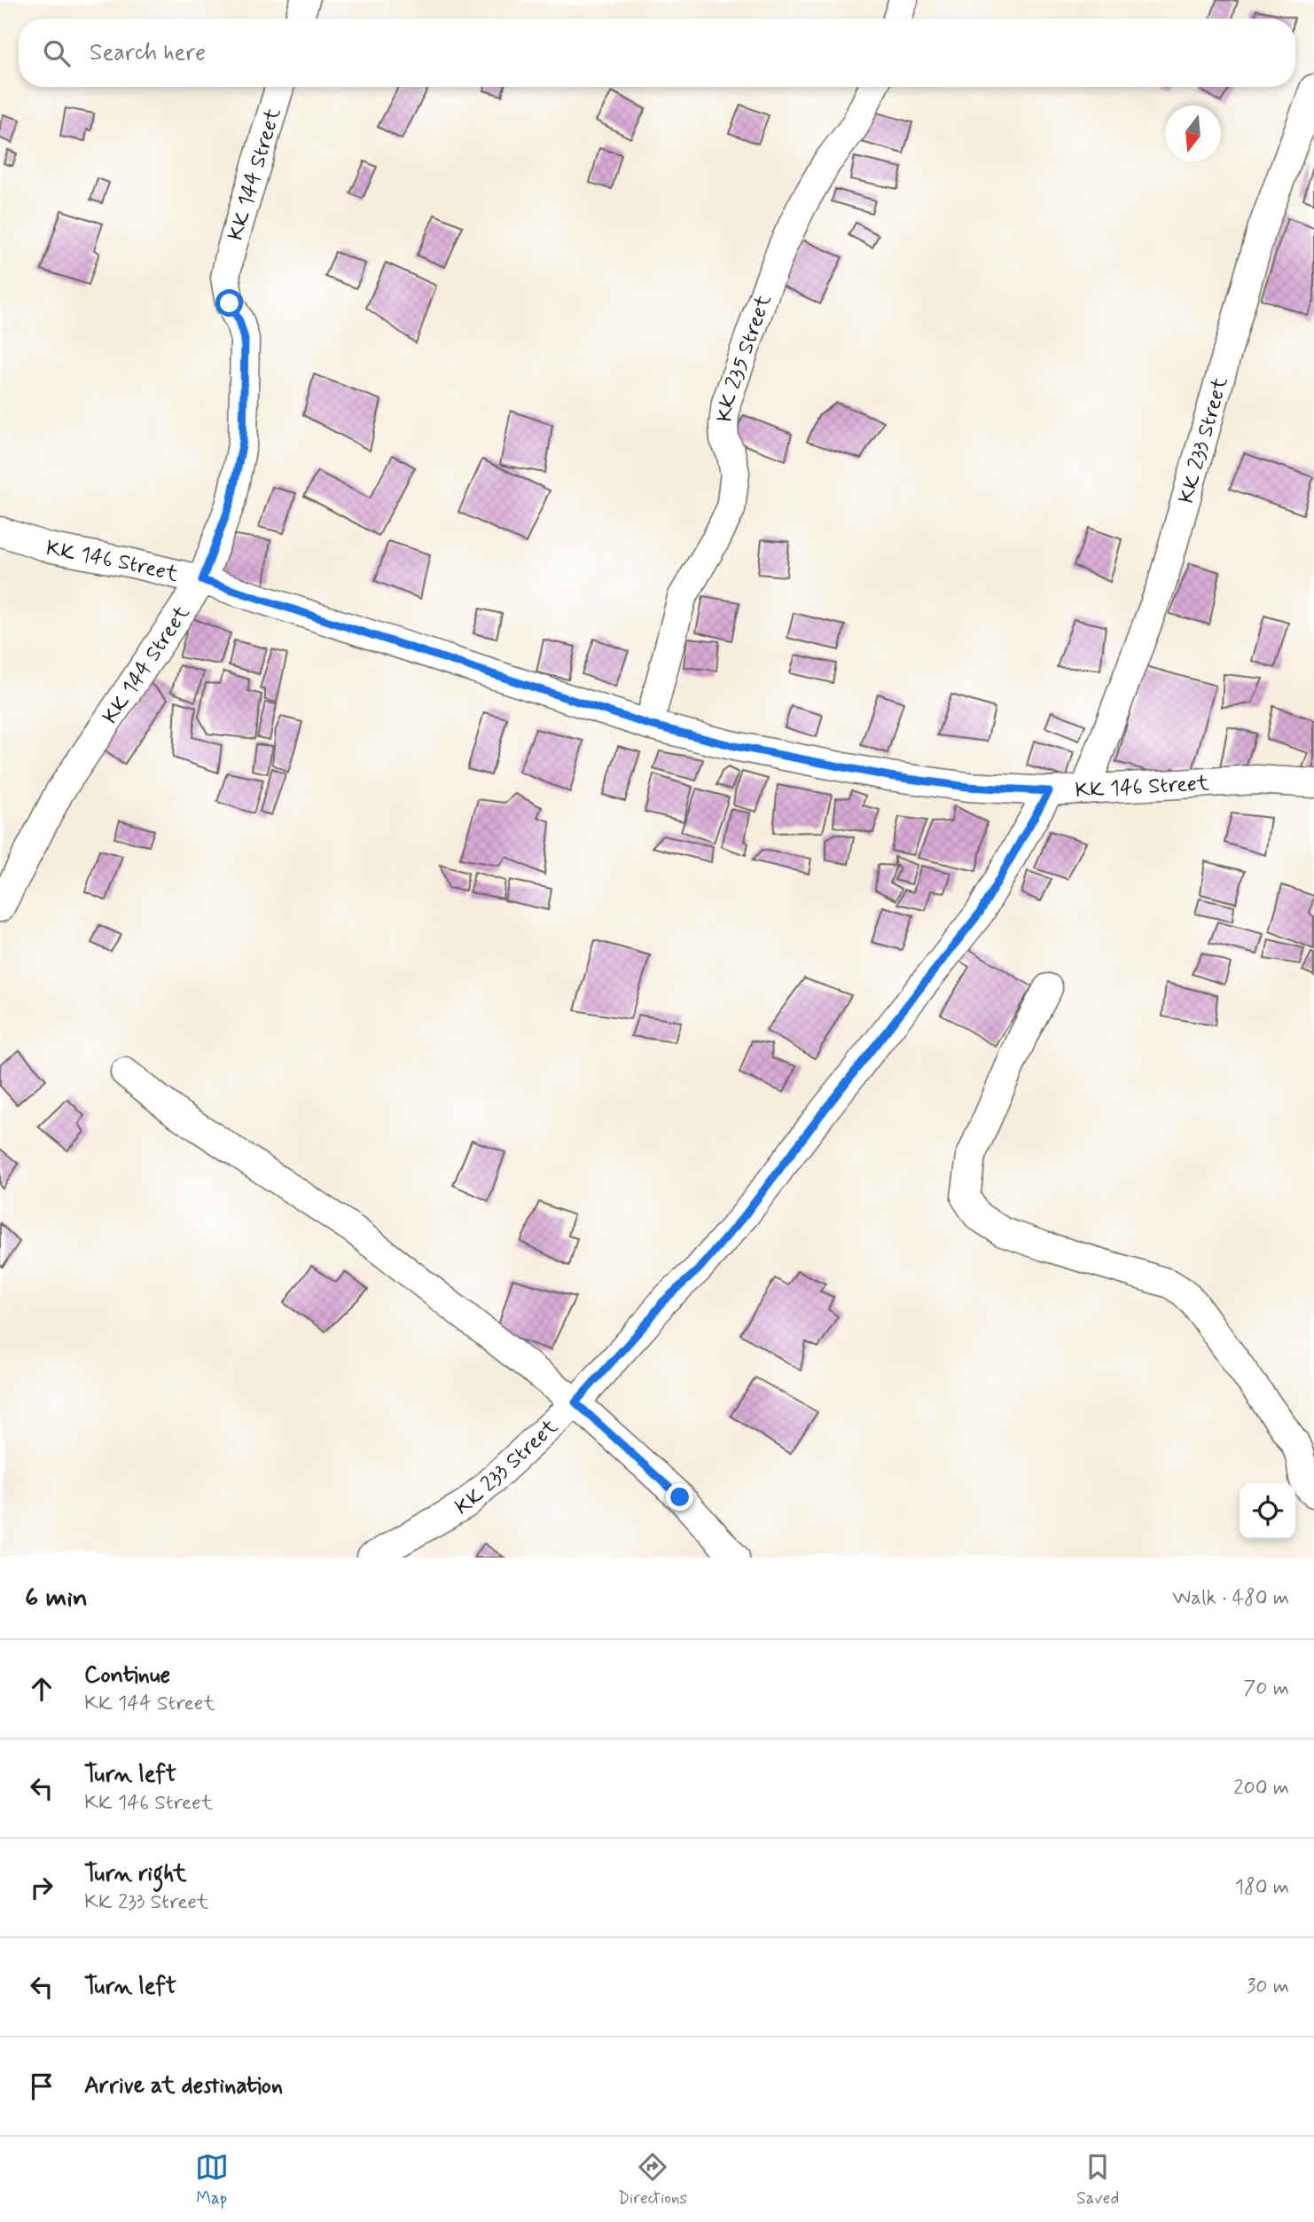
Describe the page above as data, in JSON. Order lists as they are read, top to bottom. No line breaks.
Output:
{"streets":{"street":["KK 144 Street","KK 235 Street","KK 233 Street","KK 146 Street"]},"crossings":[["KK 144 Street","KK 146 Street"],["KK 235 Street","KK 146 Street"],["KK 233 Street","KK 146 Street"]],"north":"bottom","page":{"search":"Search here","heading":["6 min","Walk · 480 m"],"list":[["Continue","KK 144 Street","70 m"],["Turn left","KK 146 Street","200 m"],["Turn right","KK 233 Street","180 m"],["Turn left","30 m"],"Arrive at destination"],"nav":["Map","Directions","Saved"]}}
